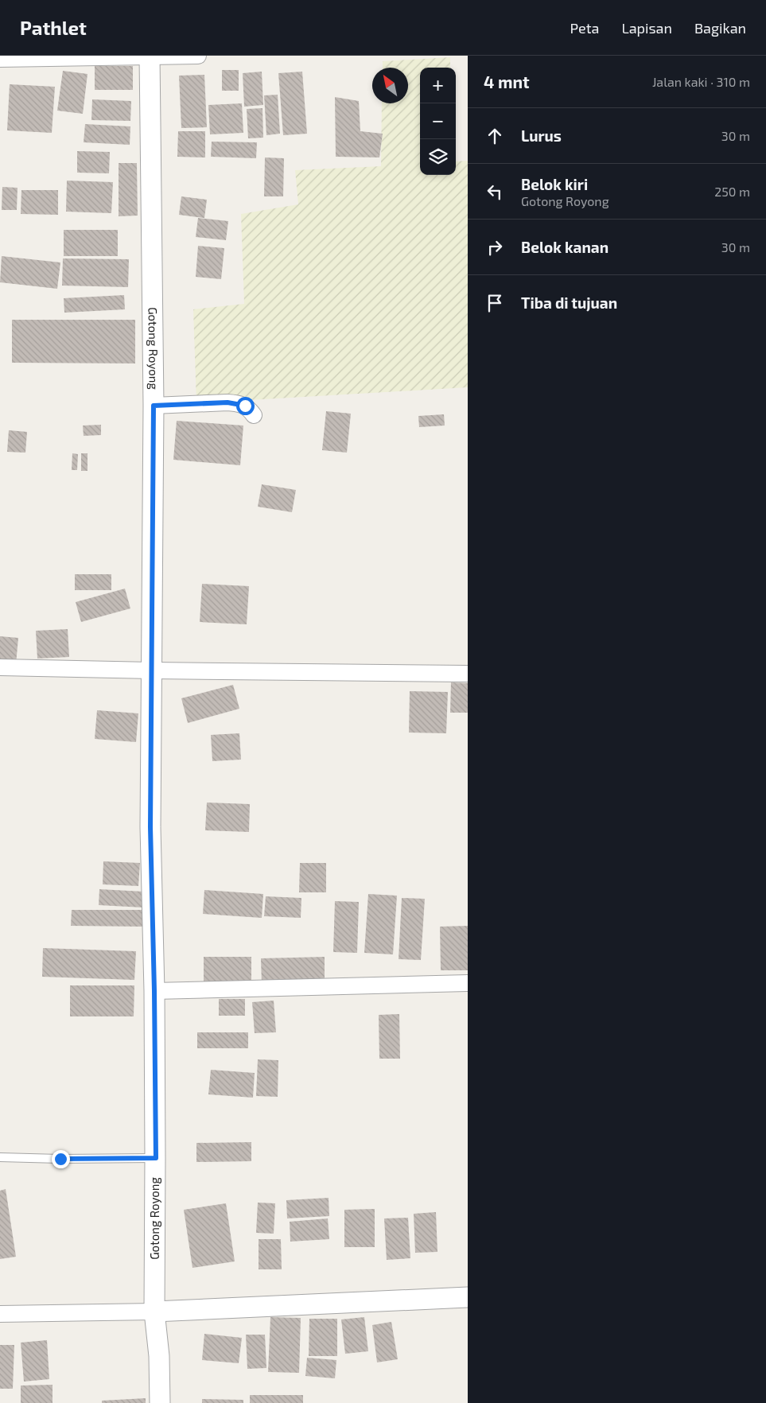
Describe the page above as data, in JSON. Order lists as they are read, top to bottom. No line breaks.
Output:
{"streets":{"street":["Gotong Royong"]},"north":"top left","page":{"header":"Pathlet","nav":["Peta","Lapisan","Bagikan"],"heading":["4 mnt","Jalan kaki · 310 m"],"map_buttons":["+","−"],"list":[["Lurus","30 m"],["Belok kiri","Gotong Royong","250 m"],["Belok kanan","30 m"],"Tiba di tujuan"]}}
